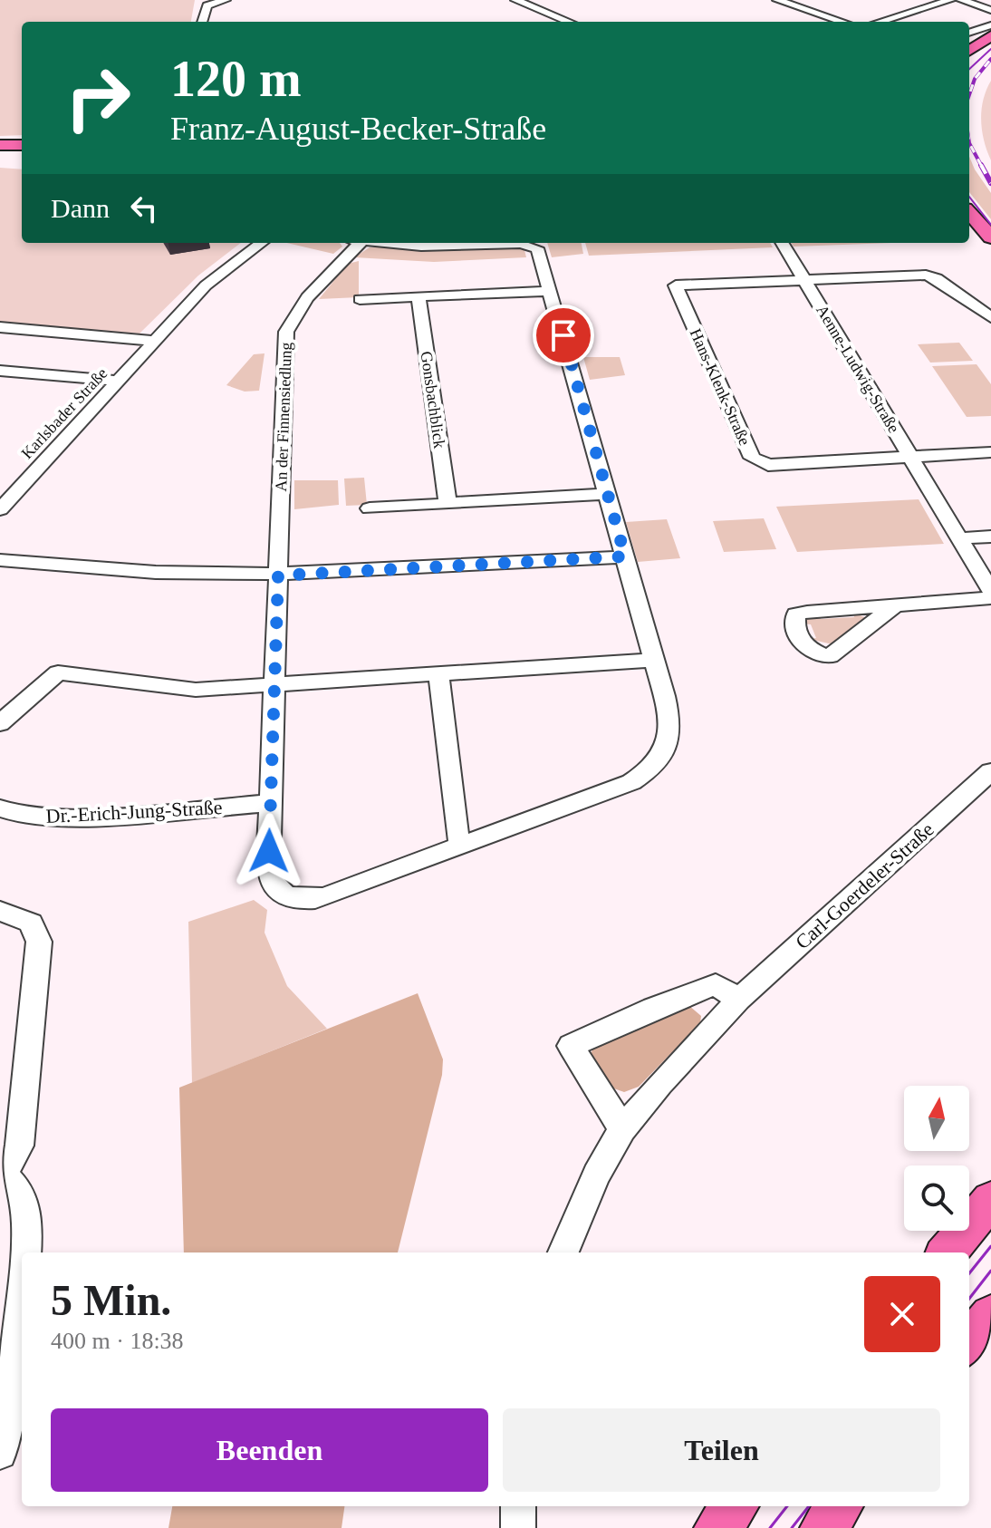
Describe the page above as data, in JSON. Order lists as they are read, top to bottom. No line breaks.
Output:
{"streets":{"street":["Aenne-Ludwig-Straße","Hans-Klenk-Straße","Gonsbachblick","Karlsbader Straße","An der Finnensiedlung","Dr.-Erich-Jung-Straße","Carl-Goerdeler-Straße"]},"crossings":[["Aenne-Ludwig-Straße","Hans-Klenk-Straße"]],"north":"top","page":{"turn":["120 m","Franz-August-Becker-Straße"],"then":"Dann","heading":["5 Min.","400 m · 18:38"],"buttons":["Beenden","Teilen"]}}
